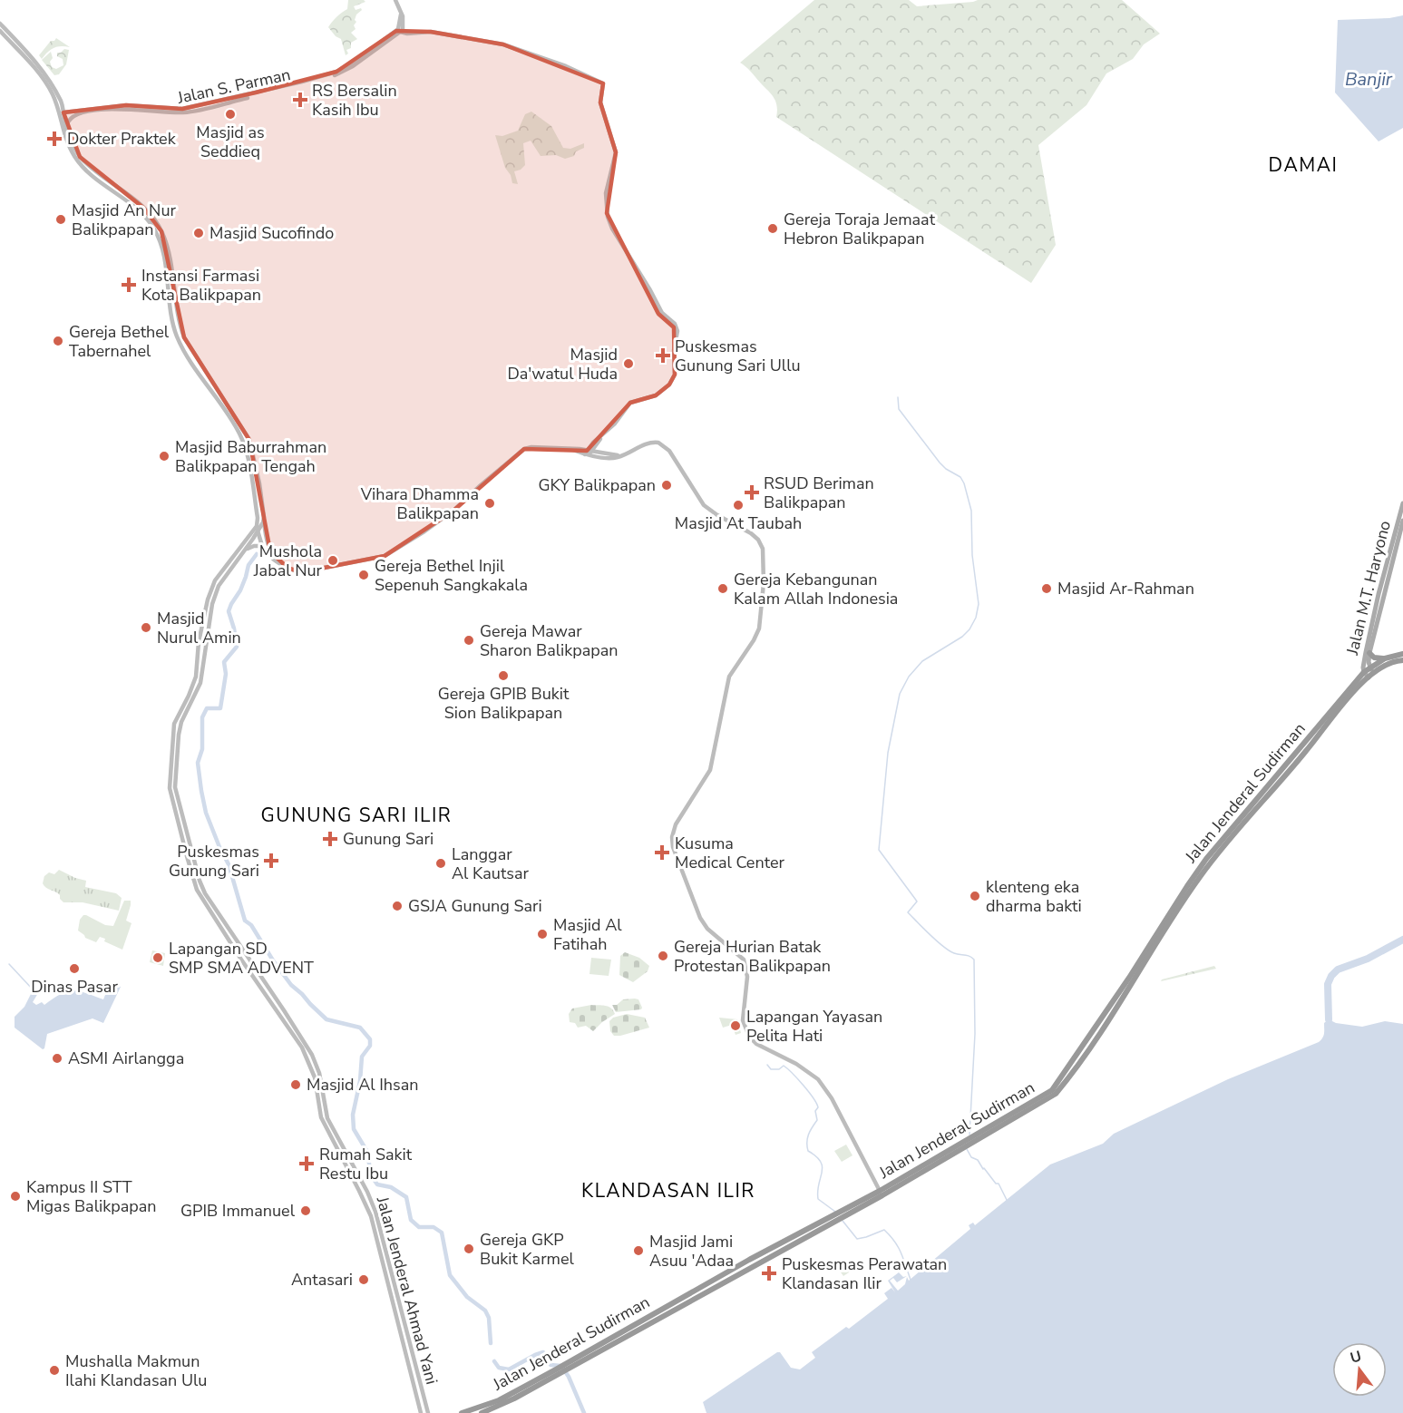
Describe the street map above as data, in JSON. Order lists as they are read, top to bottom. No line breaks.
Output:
{"streets":{"highway":["Jalan Jenderal Sudirman"],"main road":["Jalan S. Parman","Jalan M.T. Haryono","Jalan Jenderal Ahmad Yani"]},"crossings":[["Jalan M.T. Haryono","Jalan Jenderal Sudirman"]],"districts":["DAMAI","GUNUNG SARI ILIR","KLANDASAN ILIR"],"water":["Banjir"],"places":{"health":["RS Bersalin Kasih Ibu","Dokter Praktek","Instansi Farmasi Kota Balikpapan","Puskesmas Gunung Sari Ullu","RSUD Beriman Balikpapan","Gunung Sari","Kusuma Medical Center","Puskesmas Gunung Sari","Rumah Sakit Restu Ibu","Puskesmas Perawatan Klandasan Ilir"],"other":["Masjid as Seddieq","Masjid An Nur Balikpapan","Gereja Toraja Jemaat Hebron Balikpapan","Masjid Sucofindo","Gereja Bethel Tabernahel","Masjid Da'watul Huda","Masjid Baburrahman Balikpapan Tengah","GKY Balikpapan","Vihara Dhamma Balikpapan","Masjid At Taubah","Mushola Jabal Nur","Gereja Bethel Injil Sepenuh Sangkakala","Gereja Kebangunan Kalam Allah Indonesia","Masjid Ar-Rahman","Masjid Nurul Amin","Gereja Mawar Sharon Balikpapan","Gereja GPIB Bukit Sion Balikpapan","Langgar Al Kautsar","klenteng eka dharma bakti","GSJA Gunung Sari","Masjid Al Fatihah","Gereja Hurian Batak Protestan Balikpapan","Lapangan SD SMP SMA ADVENT","Dinas Pasar","Lapangan Yayasan Pelita Hati","ASMI Airlangga","Masjid Al Ihsan","Kampus II STT Migas Balikpapan","GPIB Immanuel","Gereja GKP Bukit Karmel","Masjid Jami Asuu 'Adaa","Antasari","Mushalla Makmun Ilahi Klandasan Ulu"]},"north":"top"}
